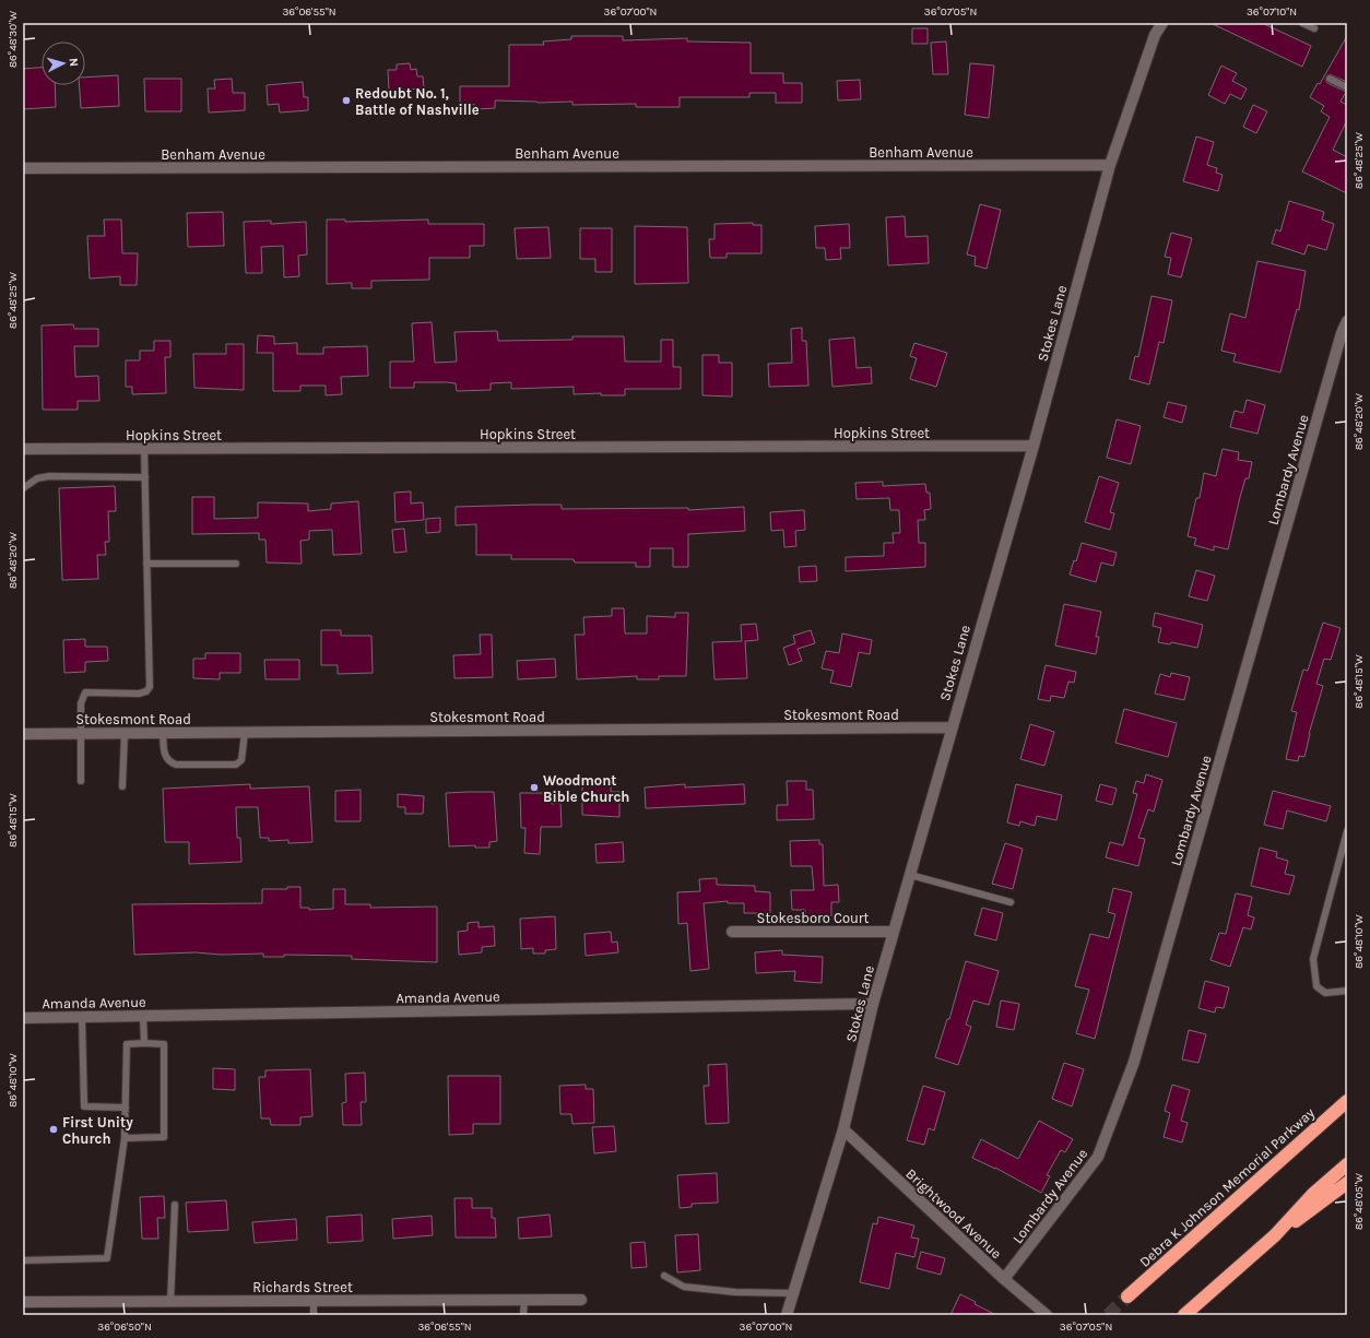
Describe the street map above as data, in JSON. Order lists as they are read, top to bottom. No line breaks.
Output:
{"streets":{"highway":["Debra K Johnson Memorial Parkway"],"street":["Benham Avenue","Stokes Lane","Hopkins Street","Lombardy Avenue","Stokesmont Road","Stokesboro Court","Amanda Avenue","Brightwood Avenue","Richards Street"]},"crossings":[["Benham Avenue","Stokes Lane"],["Stokes Lane","Hopkins Street"],["Stokes Lane","Stokesmont Road"],["Stokes Lane","Stokesboro Court"],["Stokes Lane","Amanda Avenue"],["Stokes Lane","Brightwood Avenue"],["Lombardy Avenue","Brightwood Avenue"]],"places":["Redoubt No. 1, Battle of Nashville","Woodmont Bible Church","First Unity Church"],"north":"right","coordinates":["36°06'55\"N","36°07'00\"N","36°07'05\"N","36°07'10\"N","86°48'30\"W","86°48'25\"W","86°48'20\"W","86°48'15\"W","86°48'10\"W","86°48'05\"W","36°06'50\"N"]}
